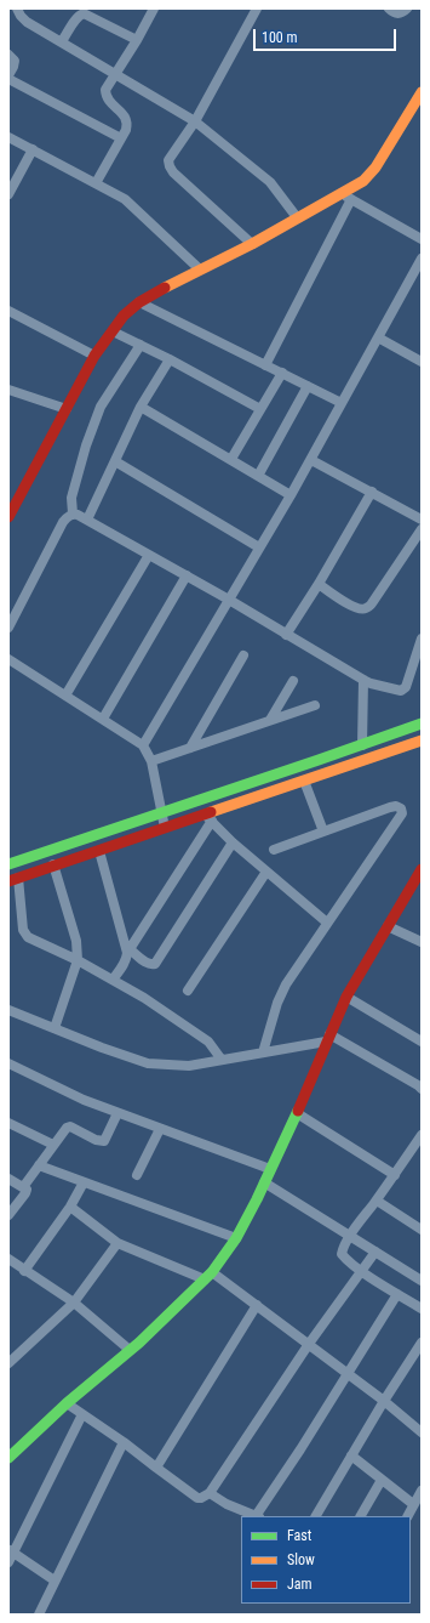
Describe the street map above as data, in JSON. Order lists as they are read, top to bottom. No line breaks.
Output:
{"legend":["Fast","Slow","Jam"],"scale_bar":"100 m"}
